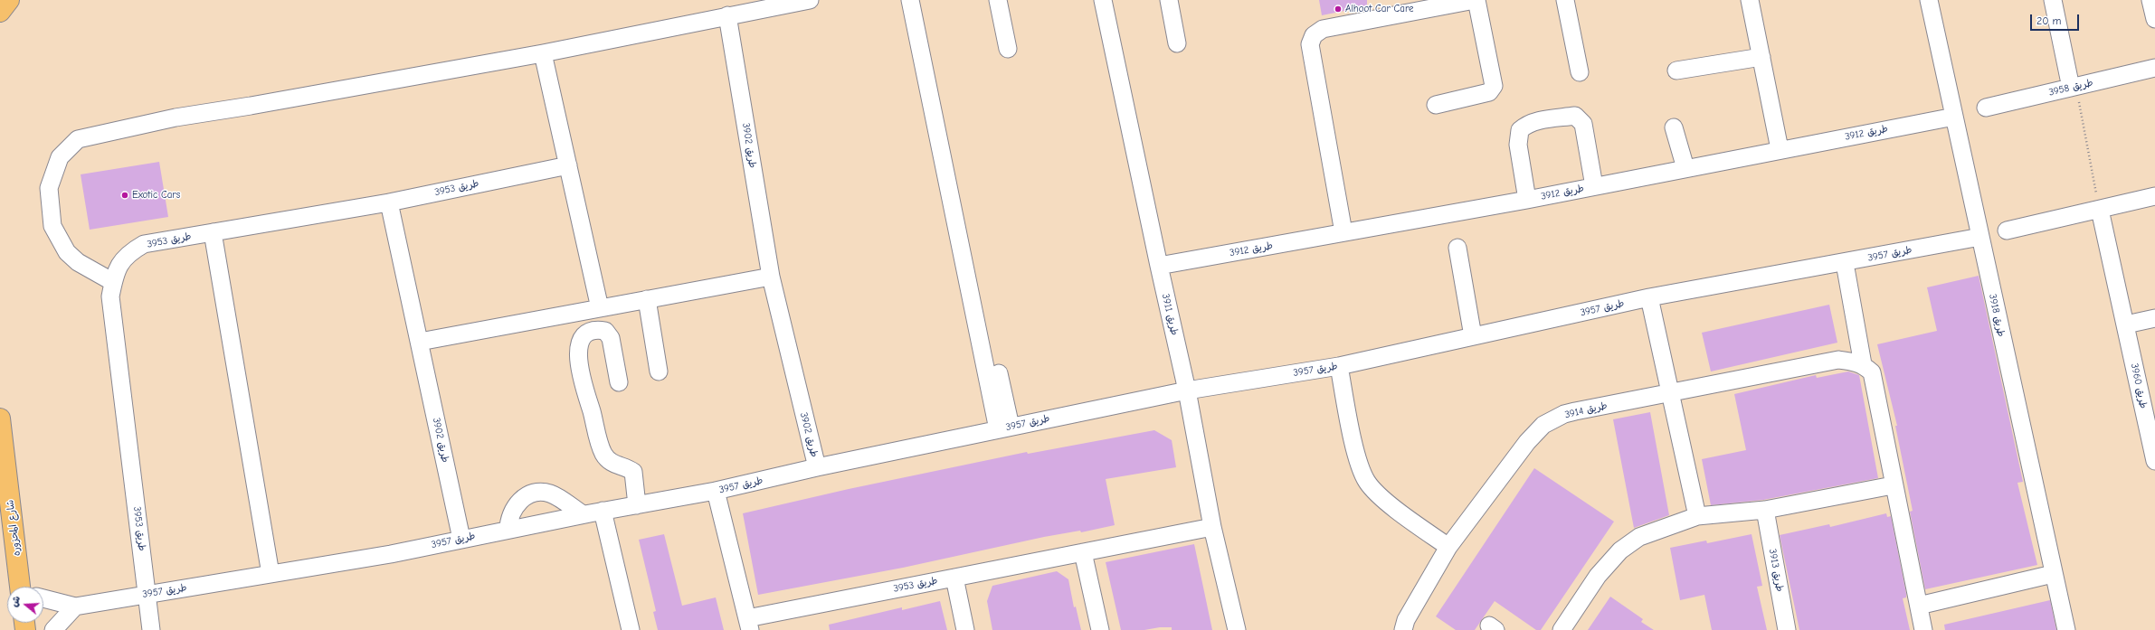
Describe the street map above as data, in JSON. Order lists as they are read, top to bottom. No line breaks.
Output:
{"streets":{"main road":["شارع المحزوره"],"street":["طريق 3958","طريق 3912","طريق 3902","طريق 3953","طريق 3957","طريق 3911","طريق 3918","طريق 3960","طريق 3914","طريق 3913"]},"crossings":[["طريق 3912","طريق 3911"],["طريق 3912","طريق 3918"],["طريق 3902","طريق 3953"],["طريق 3902","طريق 3957"],["طريق 3953","طريق 3957"],["طريق 3953","طريق 3911"],["طريق 3957","طريق 3911"],["طريق 3957","طريق 3918"]],"places":["Alhoot Car Care","Exotic Cars"],"scale_bar":"20 m","north":"left"}
